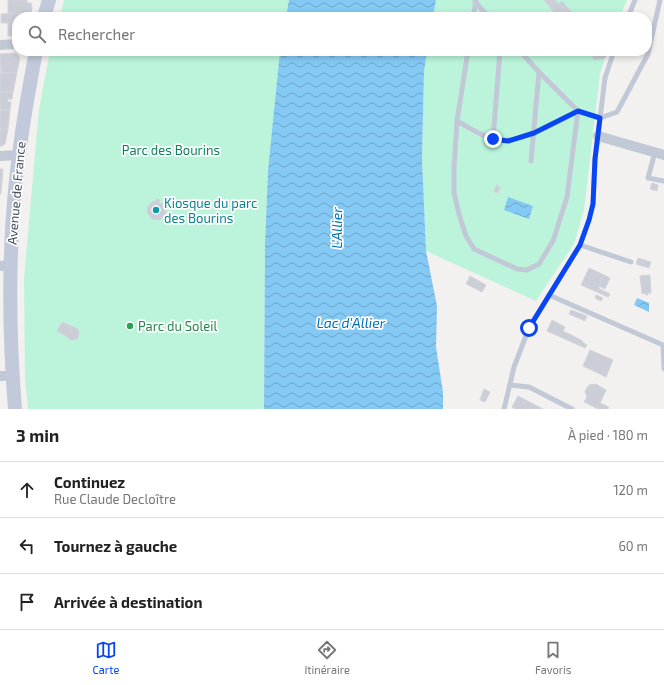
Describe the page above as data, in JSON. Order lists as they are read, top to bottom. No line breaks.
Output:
{"streets":{"street":["Avenue de France"]},"water":["L'Allier","Lac d'Allier"],"parks":["Parc des Bourins"],"places":["Kiosque du parc des Bourins","Parc du Soleil"],"page":{"search":"Rechercher","heading":["3 min","À pied · 180 m"],"list":[["Continuez","Rue Claude Decloître","120 m"],["Tournez à gauche","60 m"],"Arrivée à destination"],"nav":["Carte","Itinéraire","Favoris"]}}
